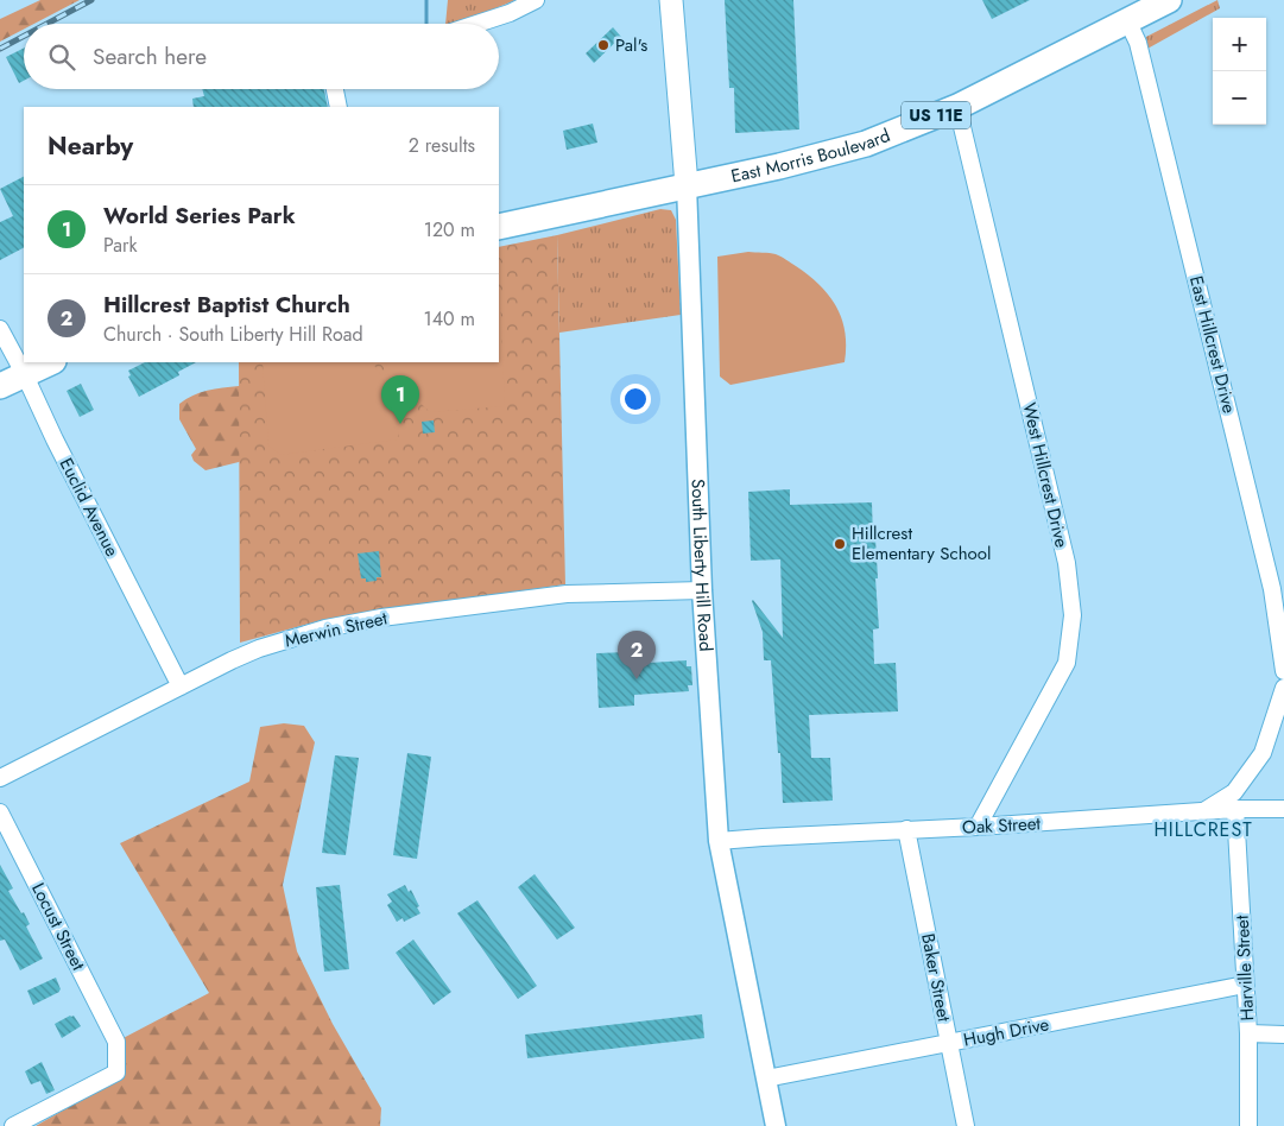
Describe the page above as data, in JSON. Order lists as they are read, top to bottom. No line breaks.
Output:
{"streets":{"main road":["US 11E","East Morris Boulevard","South Liberty Hill Road"],"street":["East Hillcrest Drive","West Hillcrest Drive","Euclid Avenue","Merwin Street","Oak Street","Locust Street","Harville Street","Baker Street","Hugh Drive"]},"crossings":[["East Morris Boulevard","East Hillcrest Drive"],["East Morris Boulevard","West Hillcrest Drive"],["East Morris Boulevard","South Liberty Hill Road"],["West Hillcrest Drive","Oak Street"],["Euclid Avenue","Merwin Street"],["South Liberty Hill Road","Merwin Street"],["South Liberty Hill Road","Oak Street"],["South Liberty Hill Road","Hugh Drive"],["Oak Street","Harville Street"],["Oak Street","Baker Street"],["Harville Street","Hugh Drive"],["Baker Street","Hugh Drive"]],"districts":["HILLCREST"],"places":["Pal's","Hillcrest Elementary School"],"page":{"map_buttons":["+","−"],"search":"Search here","heading":["Nearby","2 results"],"list":[{"mark":"1","name":"World Series Park","note":"Park","value":"120 m"},{"mark":"2","name":"Hillcrest Baptist Church","note":"Church · South Liberty Hill Road","value":"140 m"}],"pins":["1","2"]}}
